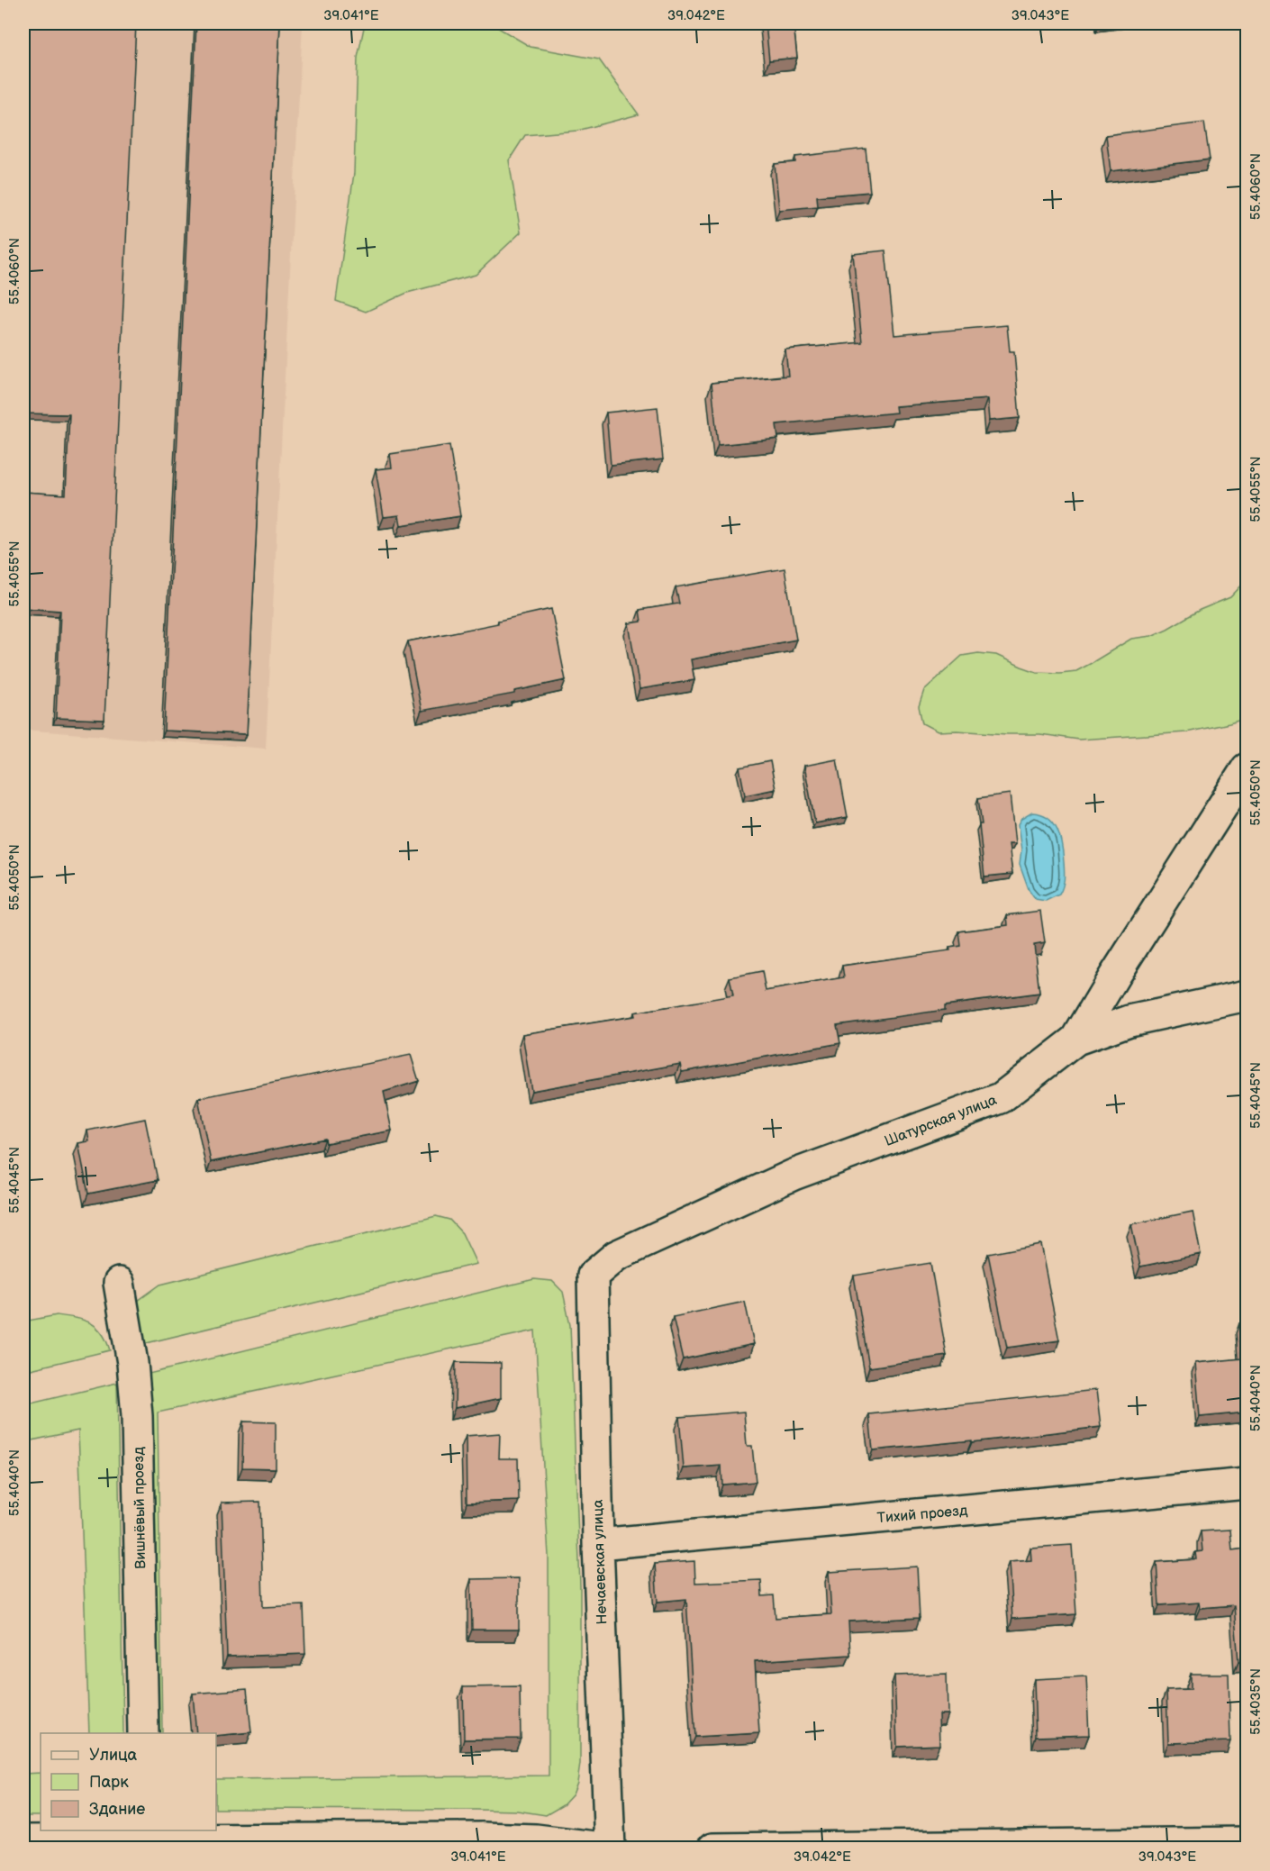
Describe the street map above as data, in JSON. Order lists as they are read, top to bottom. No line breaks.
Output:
{"streets":{"street":["Шатурская улица","Вишнёвый проезд","Тихий проезд","Нечаевская улица"]},"crossings":[["Шатурская улица","Нечаевская улица"],["Тихий проезд","Нечаевская улица"]],"legend":["Улица","Парк","Здание"],"coordinates":["39.041°E","39.042°E","39.043°E","55.4060°N","55.4055°N","55.4050°N","55.4045°N","55.4040°N","55.4035°N"]}
